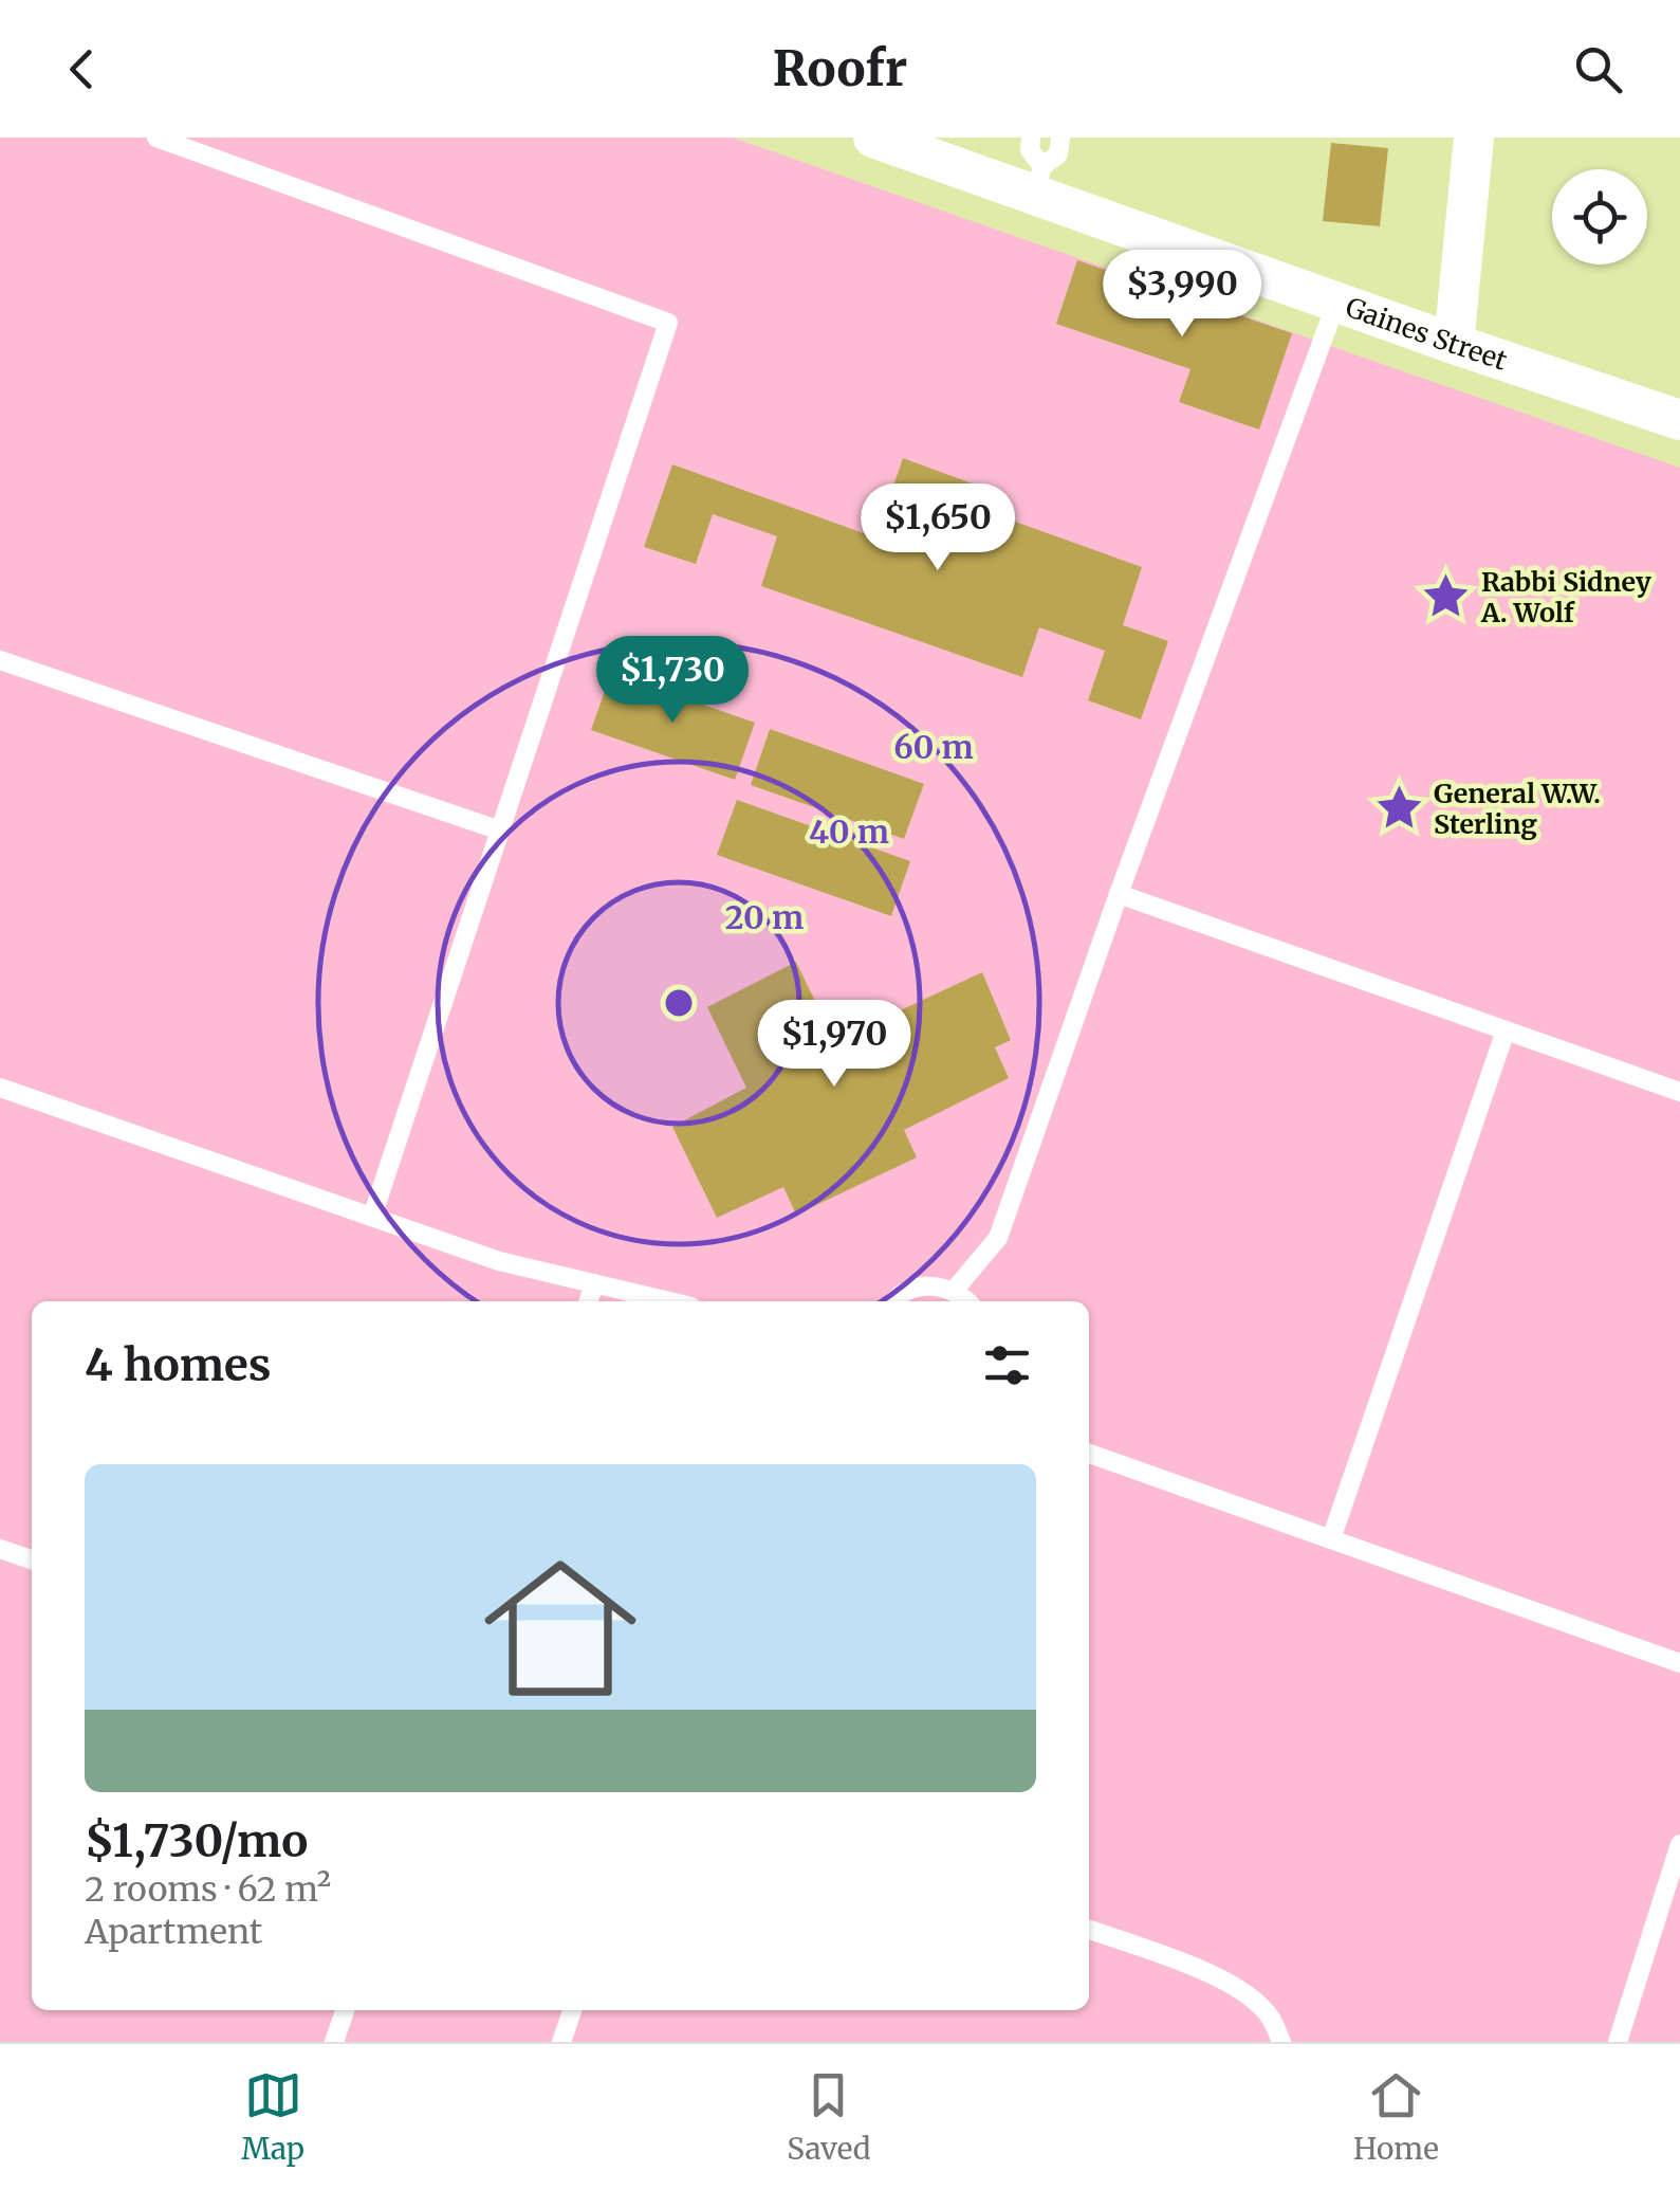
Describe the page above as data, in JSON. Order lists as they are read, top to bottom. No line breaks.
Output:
{"streets":{"street":["Gaines Street"]},"places":{"place":["Rabbi Sidney A. Wolf","General W.W. Sterling"]},"page":{"header":"Roofr","price":["$3,990","$1,650","$1,730","$1,970"],"heading":"4 homes","list":[{"name":"$1,730/mo","note":"2 rooms · 62 m² · Apartment"}],"tabs":["Map","Saved","Home"]},"rings":["60 m","40 m","20 m"]}
